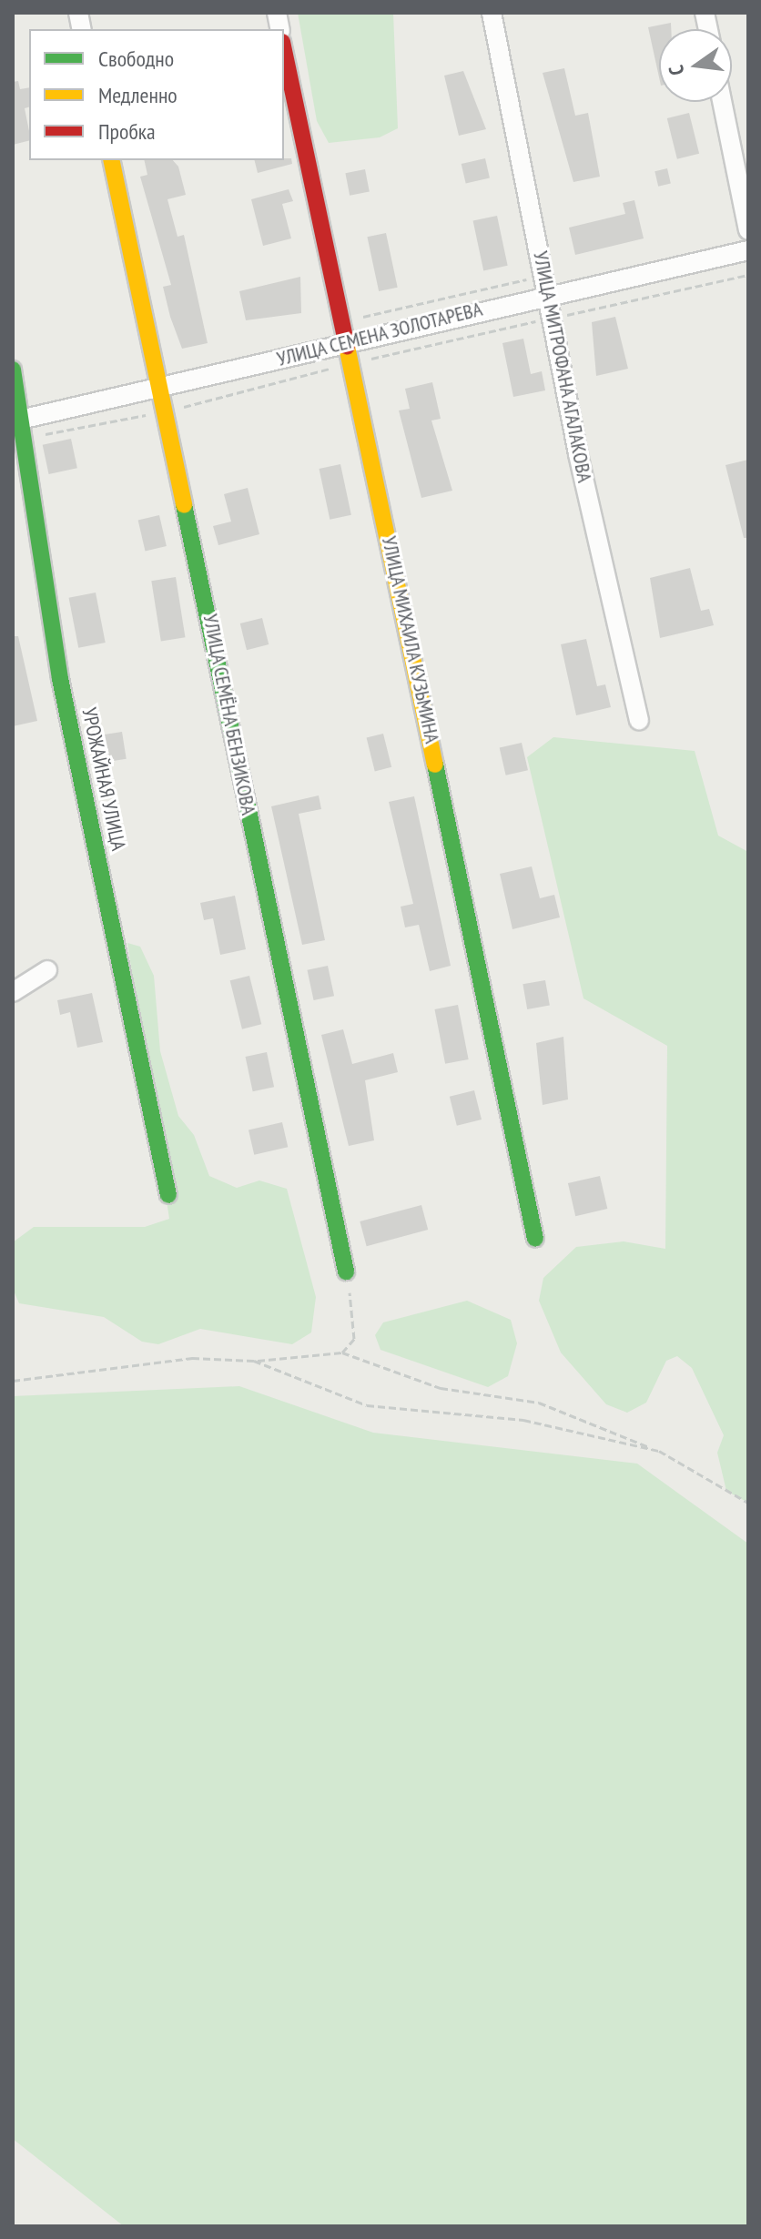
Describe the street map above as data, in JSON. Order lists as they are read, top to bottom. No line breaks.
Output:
{"streets":{"street":["УЛИЦА СЕМЕНА ЗОЛОТАРЕВА","УЛИЦА МИТРОФАНА АГАЛАКОВА","УЛИЦА МИХАИЛА КУЗЬМИНА","УЛИЦА СЕМЁНА БЕНЗИКОВА","УРОЖАЙНАЯ УЛИЦА"]},"crossings":[["УЛИЦА СЕМЕНА ЗОЛОТАРЕВА","УЛИЦА МИТРОФАНА АГАЛАКОВА"],["УЛИЦА СЕМЕНА ЗОЛОТАРЕВА","УЛИЦА МИХАИЛА КУЗЬМИНА"],["УЛИЦА СЕМЕНА ЗОЛОТАРЕВА","УЛИЦА СЕМЁНА БЕНЗИКОВА"],["УЛИЦА СЕМЕНА ЗОЛОТАРЕВА","УРОЖАЙНАЯ УЛИЦА"]],"legend":["Свободно","Медленно","Пробка"],"north":"left"}
